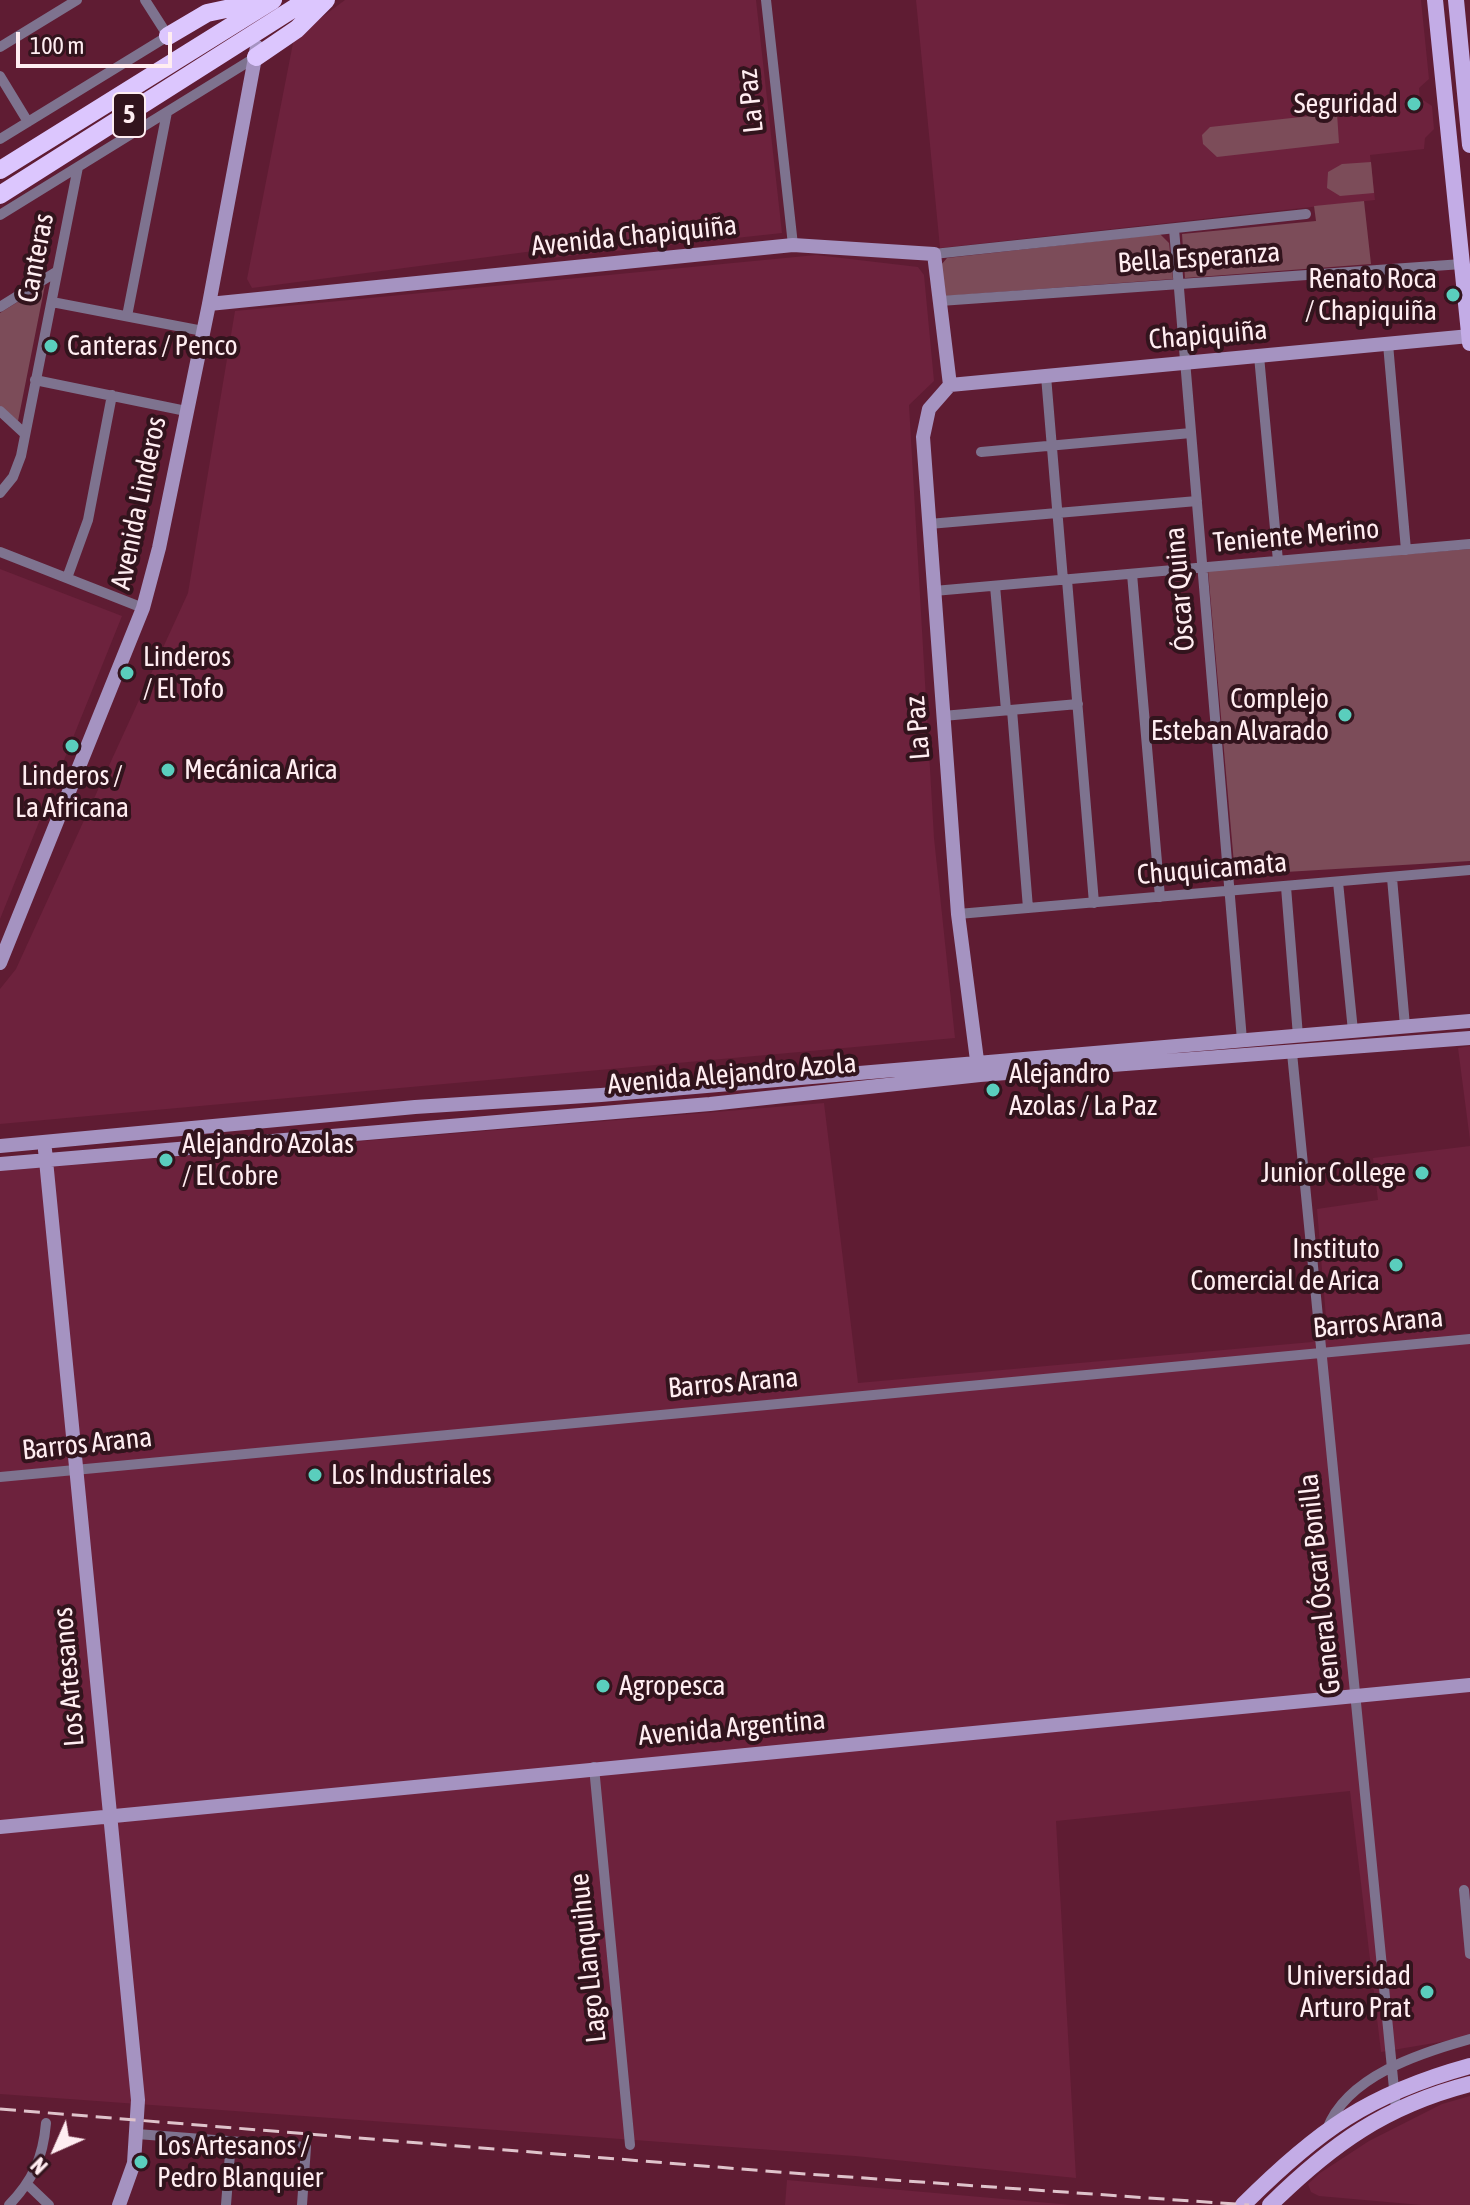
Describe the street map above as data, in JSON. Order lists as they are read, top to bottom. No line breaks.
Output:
{"streets":{"highway":["5"],"street":["La Paz","Avenida Chapiquiña","Canteras","Bella Esperanza","Chapiquiña","Avenida Linderos","Teniente Merino","Óscar Quina","Chuquicamata","Avenida Alejandro Azola","Barros Arana","General Óscar Bonilla","Los Artesanos","Avenida Argentina","Lago Llanquihue"]},"crossings":[["La Paz","Avenida Chapiquiña"],["La Paz","Chapiquiña"],["La Paz","Teniente Merino"],["La Paz","Chuquicamata"],["La Paz","Avenida Alejandro Azola"],["5","Avenida Linderos"],["Avenida Chapiquiña","Bella Esperanza"],["Avenida Chapiquiña","Avenida Linderos"],["Bella Esperanza","Óscar Quina"],["Chapiquiña","Óscar Quina"],["Teniente Merino","Óscar Quina"],["Óscar Quina","Chuquicamata"],["Óscar Quina","Avenida Alejandro Azola"],["Avenida Alejandro Azola","General Óscar Bonilla"],["Avenida Alejandro Azola","Los Artesanos"],["Barros Arana","General Óscar Bonilla"],["Barros Arana","Los Artesanos"],["General Óscar Bonilla","Avenida Argentina"],["Los Artesanos","Avenida Argentina"],["Avenida Argentina","Lago Llanquihue"]],"places":["Seguridad","Renato Roca / Chapiquiña","Canteras / Penco","Linderos / El Tofo","Complejo Esteban Alvarado","Linderos / La Africana","Mecánica Arica","Alejandro Azolas / La Paz","Alejandro Azolas / El Cobre","Junior College","Instituto Comercial de Arica","Los Industriales","Agropesca","Universidad Arturo Prat","Los Artesanos / Pedro Blanquier"],"scale_bar":"100 m","north":"bottom left"}
